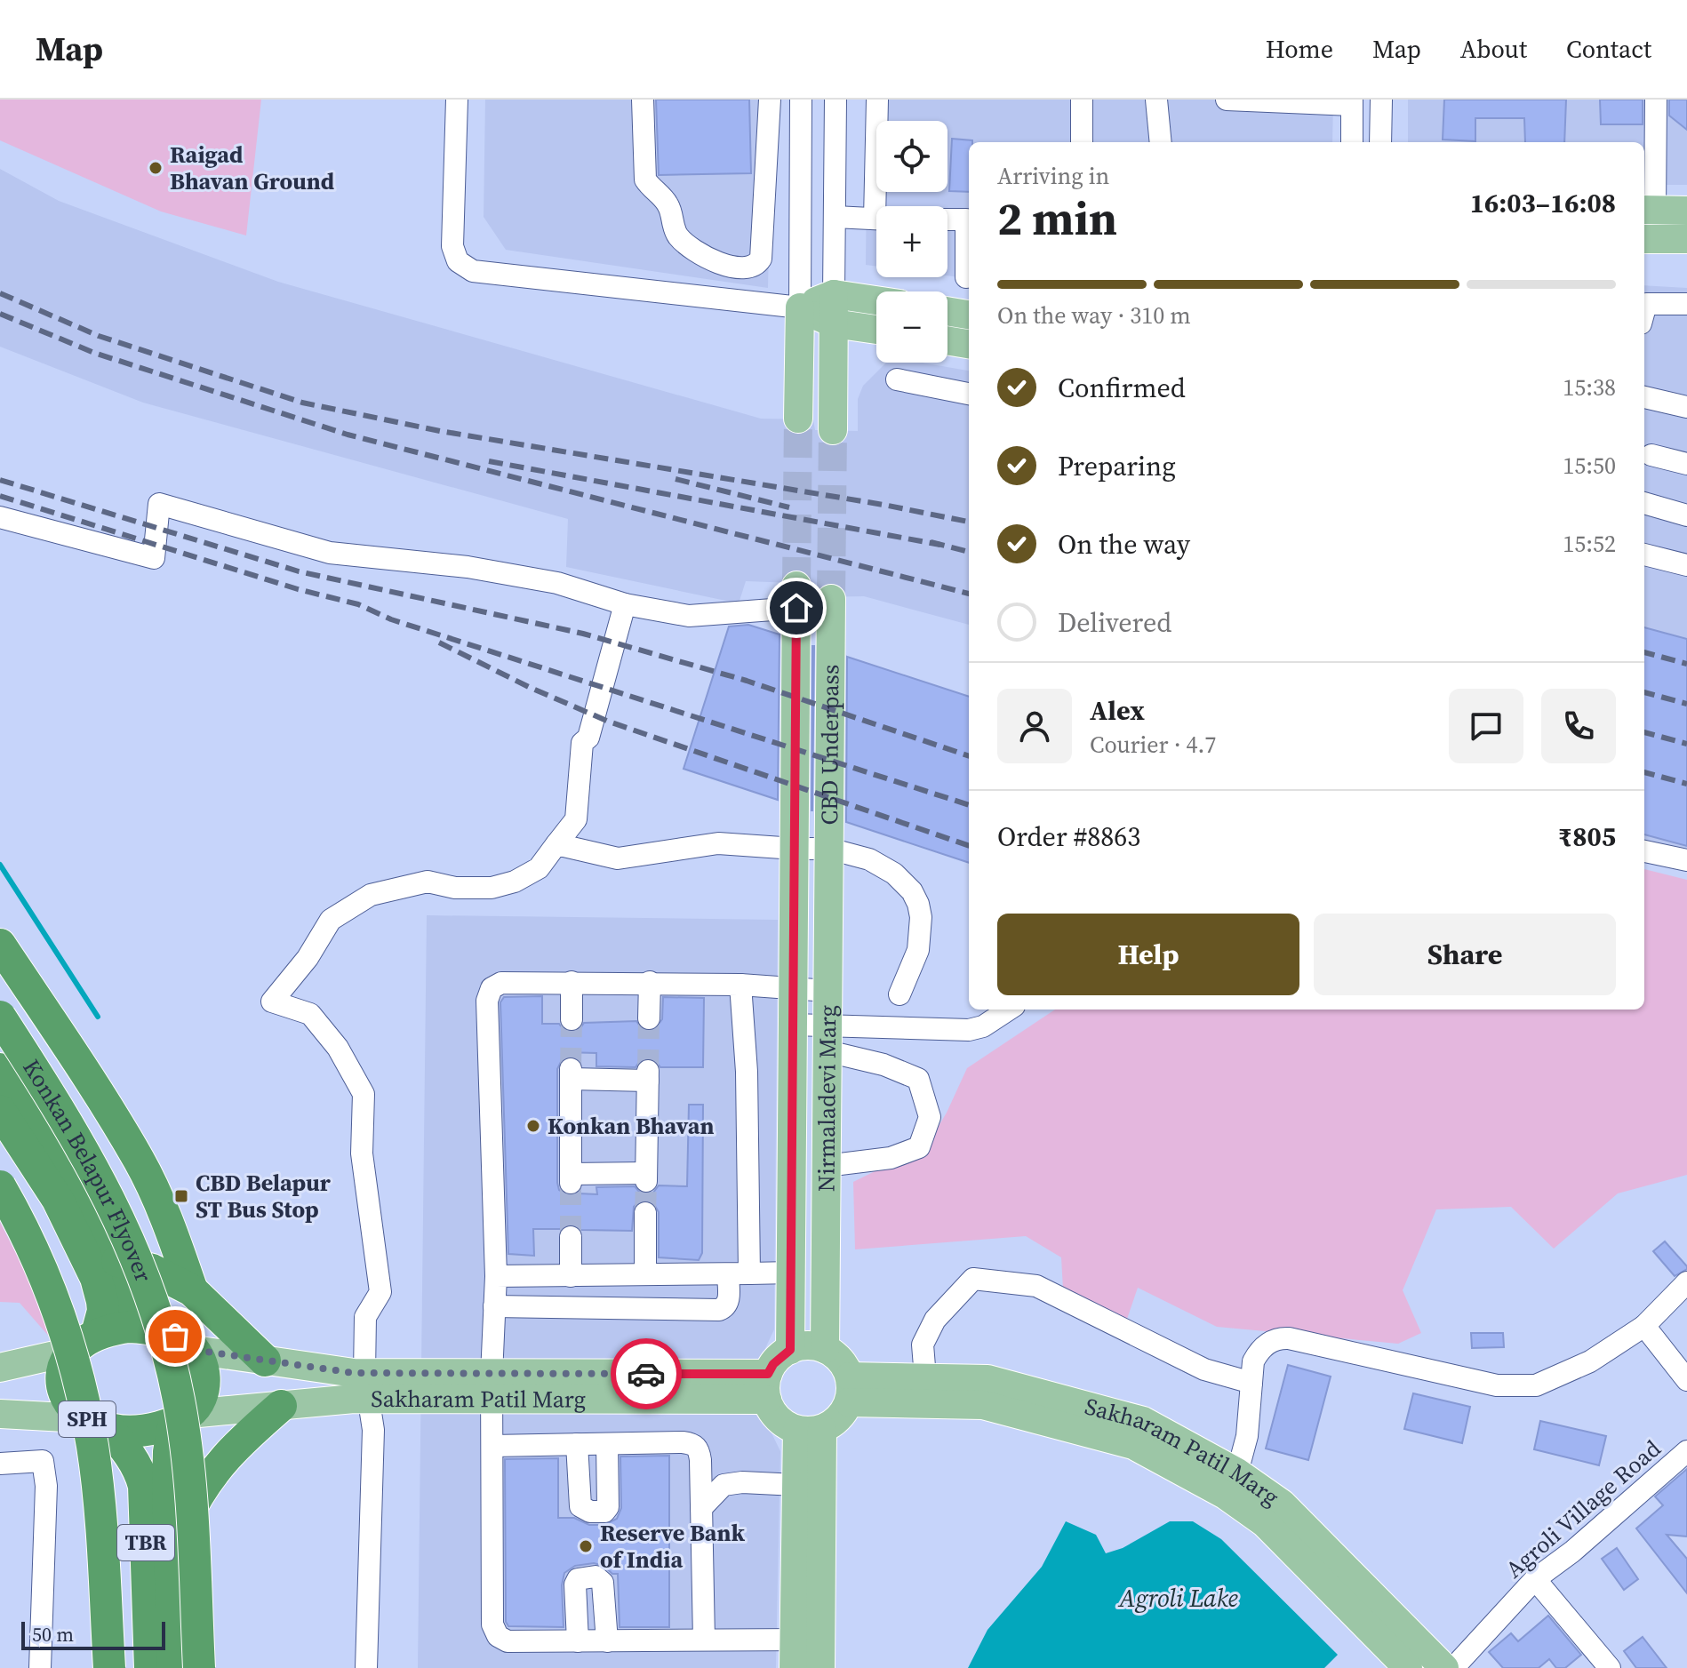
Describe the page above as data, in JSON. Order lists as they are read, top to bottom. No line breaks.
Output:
{"streets":{"highway":["Konkan Belapur Flyover","SPH","TBR"],"main road":["CBD Underpass","Nirmaladevi Marg","Sakharam Patil Marg"],"street":["Agroli Village Road"]},"crossings":[["CBD Underpass","Nirmaladevi Marg"],["Nirmaladevi Marg","Sakharam Patil Marg"],["Sakharam Patil Marg","TBR"]],"water":["Agroli Lake"],"places":{"other":["Raigad Bhavan Ground","Konkan Bhavan","Reserve Bank of India"],"transit":["CBD Belapur ST Bus Stop"]},"scale_bar":"50 m","page":{"header":"Map","nav":["Home","Map","About","Contact"],"map_buttons":["+","−"],"heading":["2 min","Arriving in","16:03–16:08"],"panel":["Alex","Courier · 4.7","Order #8863","₹805"],"bar":"On the way · 310 m","list":[["Confirmed","15:38"],["Preparing","15:50"],["On the way","15:52"],"Delivered"],"buttons":["Help","Share"],"scale":"50 m"}}
